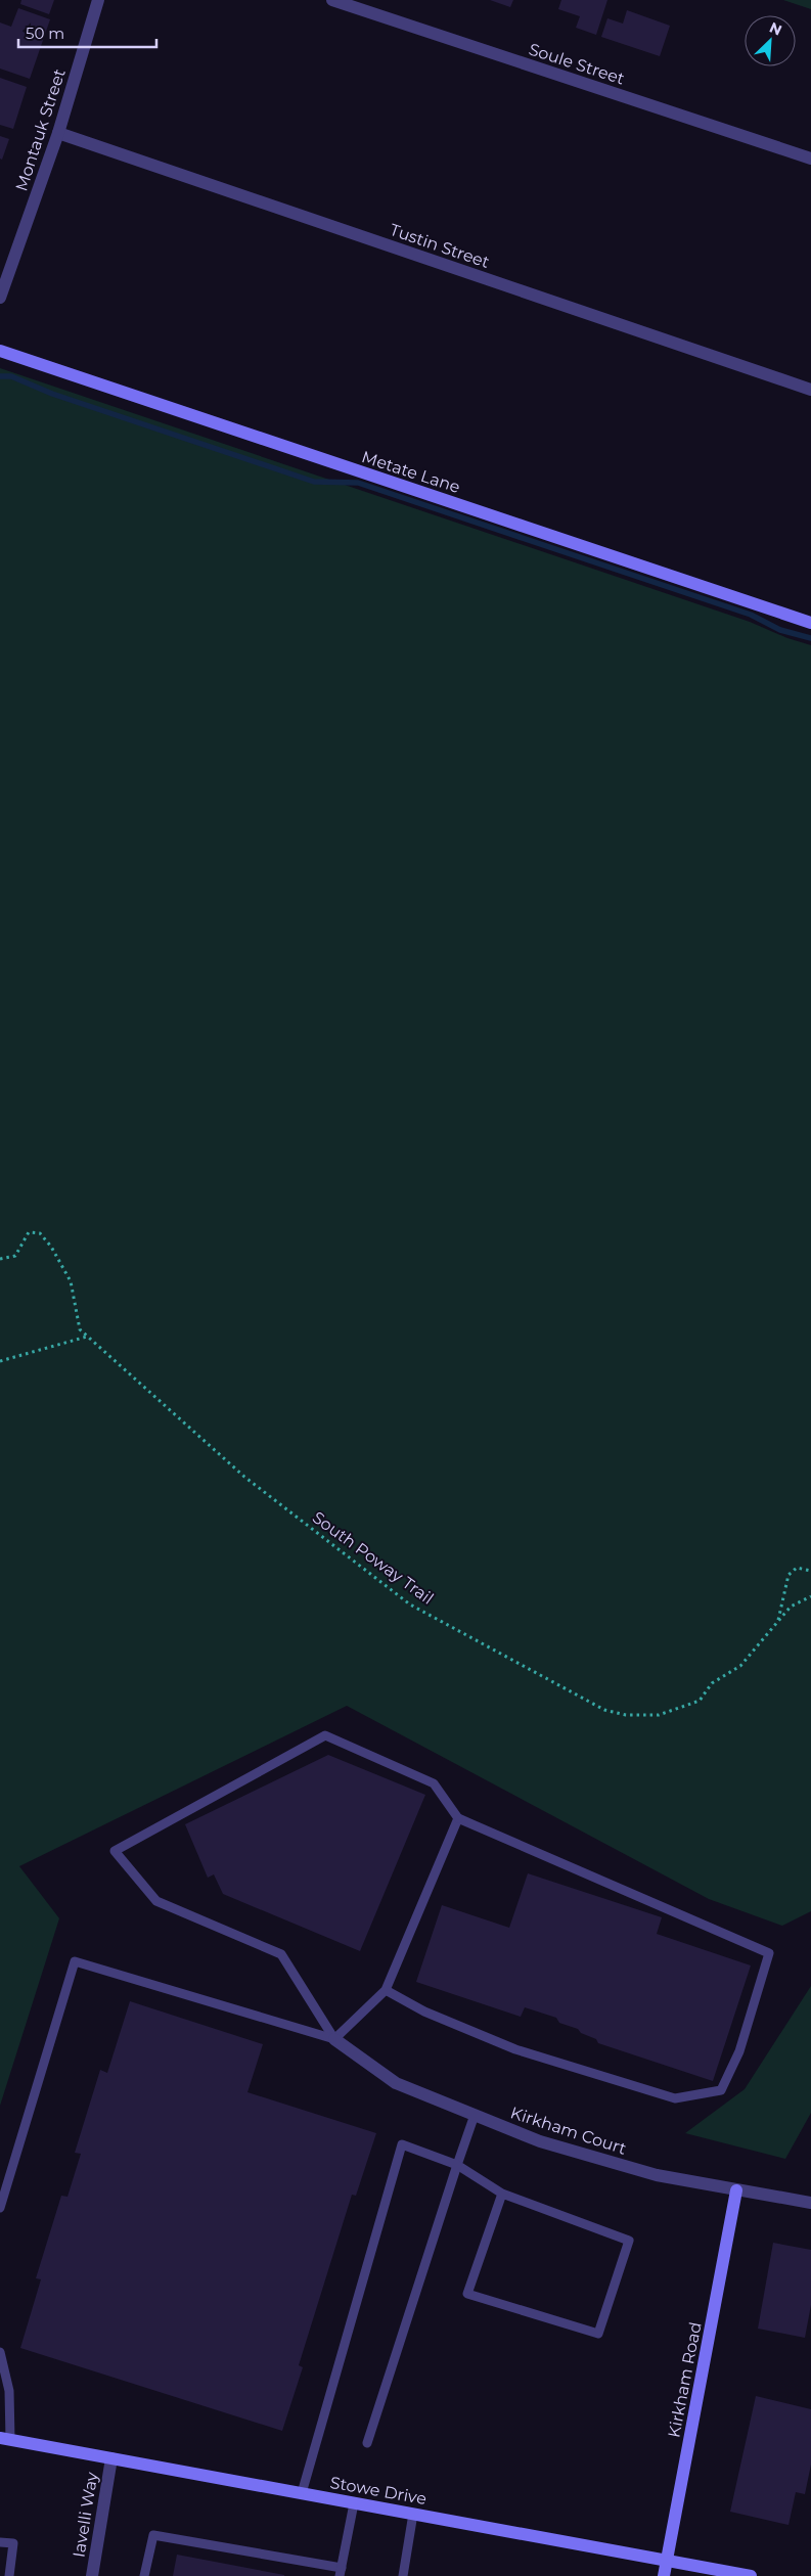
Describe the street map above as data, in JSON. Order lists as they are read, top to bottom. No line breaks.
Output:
{"streets":{"street":["Soule Street","Montauk Street","Tustin Street","Metate Lane","Kirkham Court","Kirkham Road","Stowe Drive","Iavelli Way"],"path":["South Poway Trail"]},"crossings":[["Montauk Street","Tustin Street"],["Kirkham Court","Kirkham Road"],["Kirkham Road","Stowe Drive"],["Stowe Drive","Iavelli Way"]],"scale_bar":"50 m","north":"top right"}
